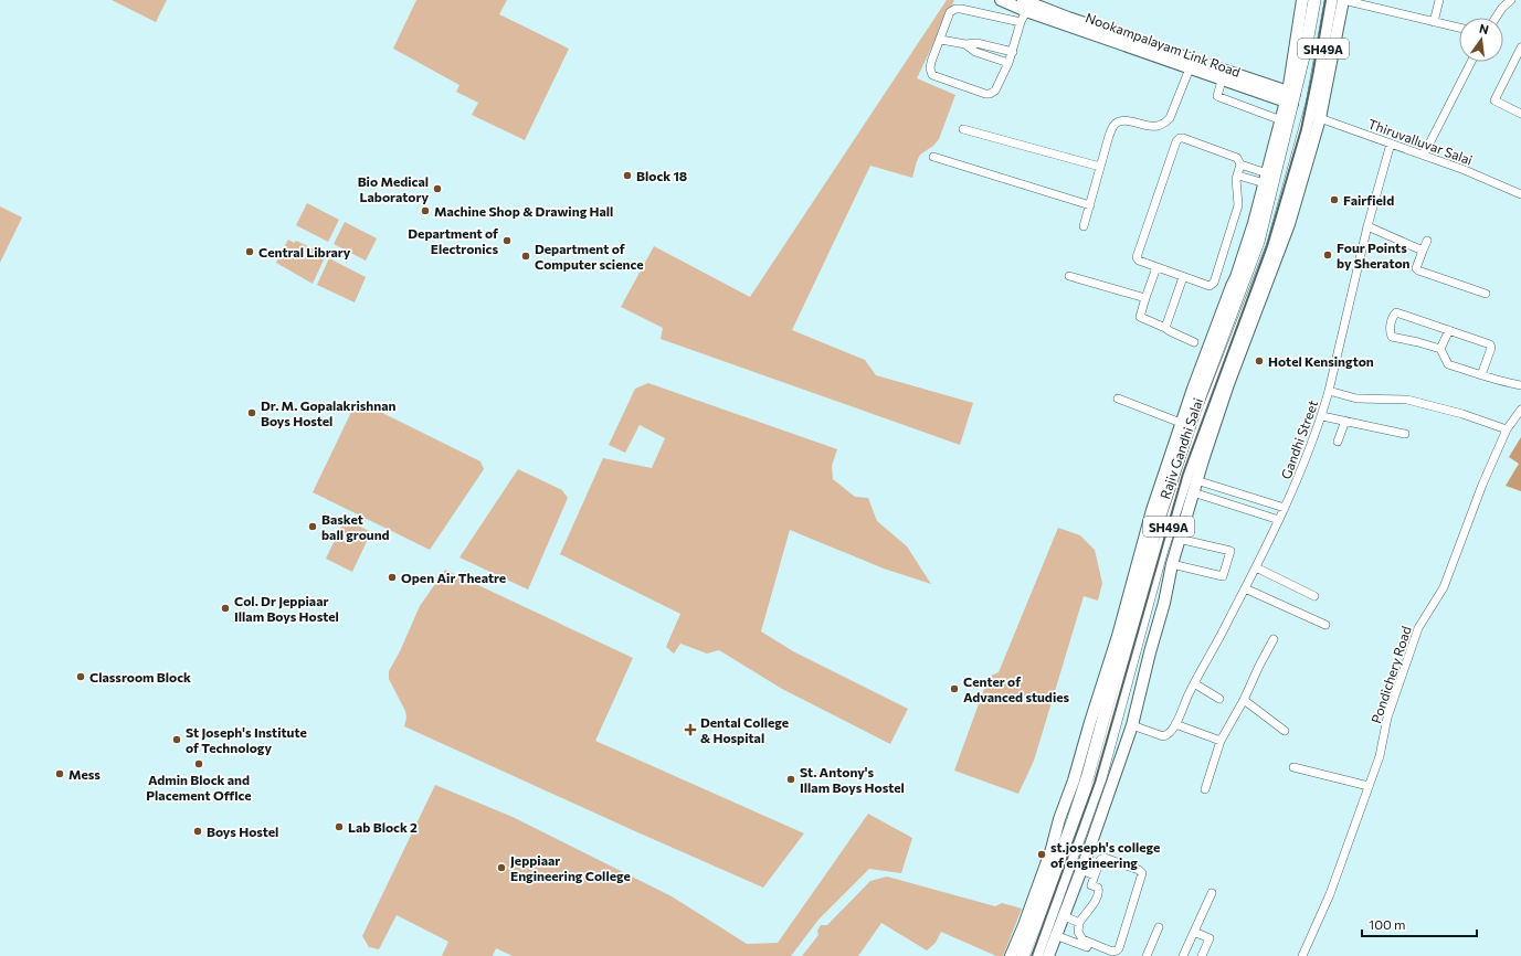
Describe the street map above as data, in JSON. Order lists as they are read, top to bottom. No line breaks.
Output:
{"streets":{"main road":["SH49A","Rajiv Gandhi Salai"],"street":["Nookampalayam Link Road","Thiruvalluvar Salai","Gandhi Street","Pondichery Road"]},"crossings":[["Nookampalayam Link Road","Rajiv Gandhi Salai"],["Thiruvalluvar Salai","Gandhi Street"],["Thiruvalluvar Salai","Rajiv Gandhi Salai"]],"places":{"other":["Block 18","Bio Medical Laboratory","Fairfield","Machine Shop & Drawing Hall","Department of Electronics","Central Library","Four Points by Sheraton","Department of Computer science","Hotel Kensington","Dr. M. Gopalakrishnan Boys Hostel","Basket ball ground","Open Air Theatre","Col. Dr Jeppiaar Illam Boys Hostel","Classroom Block","Center of Advanced studies","St Joseph's Institute of Technology","Admin Block and Placement Office","Mess","St. Antony's Illam Boys Hostel","Lab Block 2","Boys Hostel","st.joseph's college of engineering","Jeppiaar Engineering College"],"health":["Dental College & Hospital"]},"scale_bar":"100 m","north":"top"}
